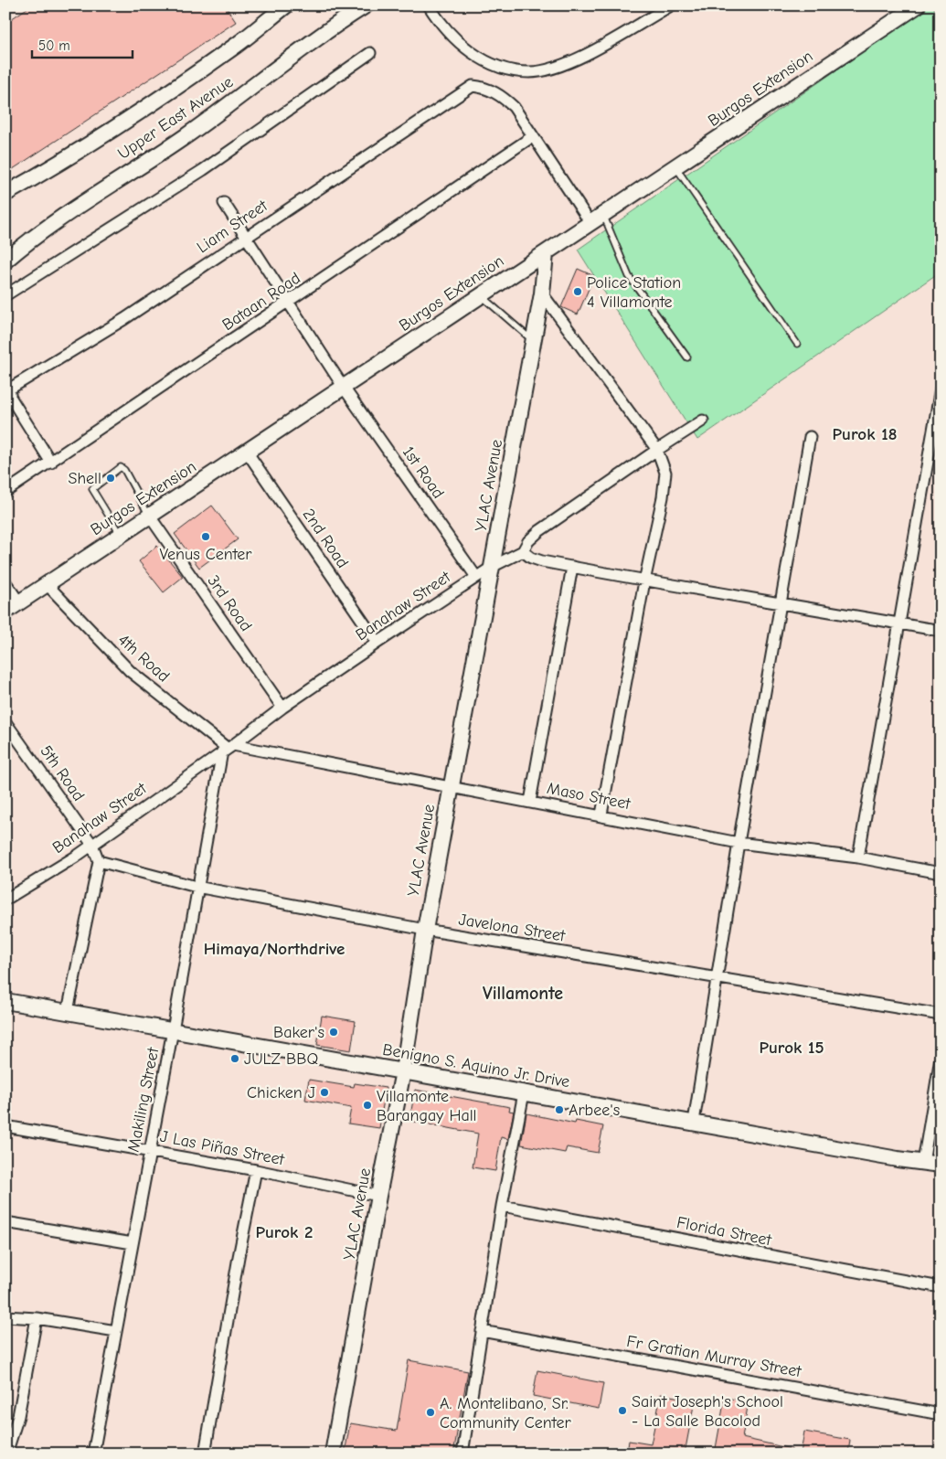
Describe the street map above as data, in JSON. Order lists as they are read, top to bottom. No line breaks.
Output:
{"streets":{"main road":["Burgos Extension","Upper East Avenue","YLAC Avenue","Benigno S. Aquino Jr. Drive"],"street":["Liam Street","Bataan Road","1st Road","2nd Road","3rd Road","Banahaw Street","4th Road","5th Road","Maso Street","Javelona Street","Makiling Street","J Las Piñas Street","Florida Street","Fr Gratian Murray Street"]},"crossings":[["Burgos Extension","1st Road"],["Burgos Extension","YLAC Avenue"],["Burgos Extension","2nd Road"],["Burgos Extension","3rd Road"],["Burgos Extension","4th Road"],["Liam Street","Bataan Road"],["Liam Street","1st Road"],["Bataan Road","1st Road"],["1st Road","Banahaw Street"],["YLAC Avenue","Banahaw Street"],["YLAC Avenue","Maso Street"],["YLAC Avenue","Javelona Street"],["YLAC Avenue","Benigno S. Aquino Jr. Drive"],["YLAC Avenue","J Las Piñas Street"],["2nd Road","Banahaw Street"],["3rd Road","Banahaw Street"],["Banahaw Street","4th Road"],["Banahaw Street","5th Road"],["Banahaw Street","Maso Street"],["Banahaw Street","Makiling Street"],["4th Road","Maso Street"],["4th Road","Makiling Street"],["Maso Street","Makiling Street"],["Javelona Street","Makiling Street"],["Benigno S. Aquino Jr. Drive","Makiling Street"],["Makiling Street","J Las Piñas Street"]],"districts":["Purok 18","Himaya/Northdrive","Villamonte","Purok 15","Purok 2"],"places":["Police Station 4 Villamonte","Shell","Venus Center","Baker's","JULZ BBQ","Chicken J","Villamonte Barangay Hall","Arbee's","Saint Joseph's School - La Salle Bacolod","A. Montelibano, Sr. Community Center"],"scale_bar":"50 m"}
